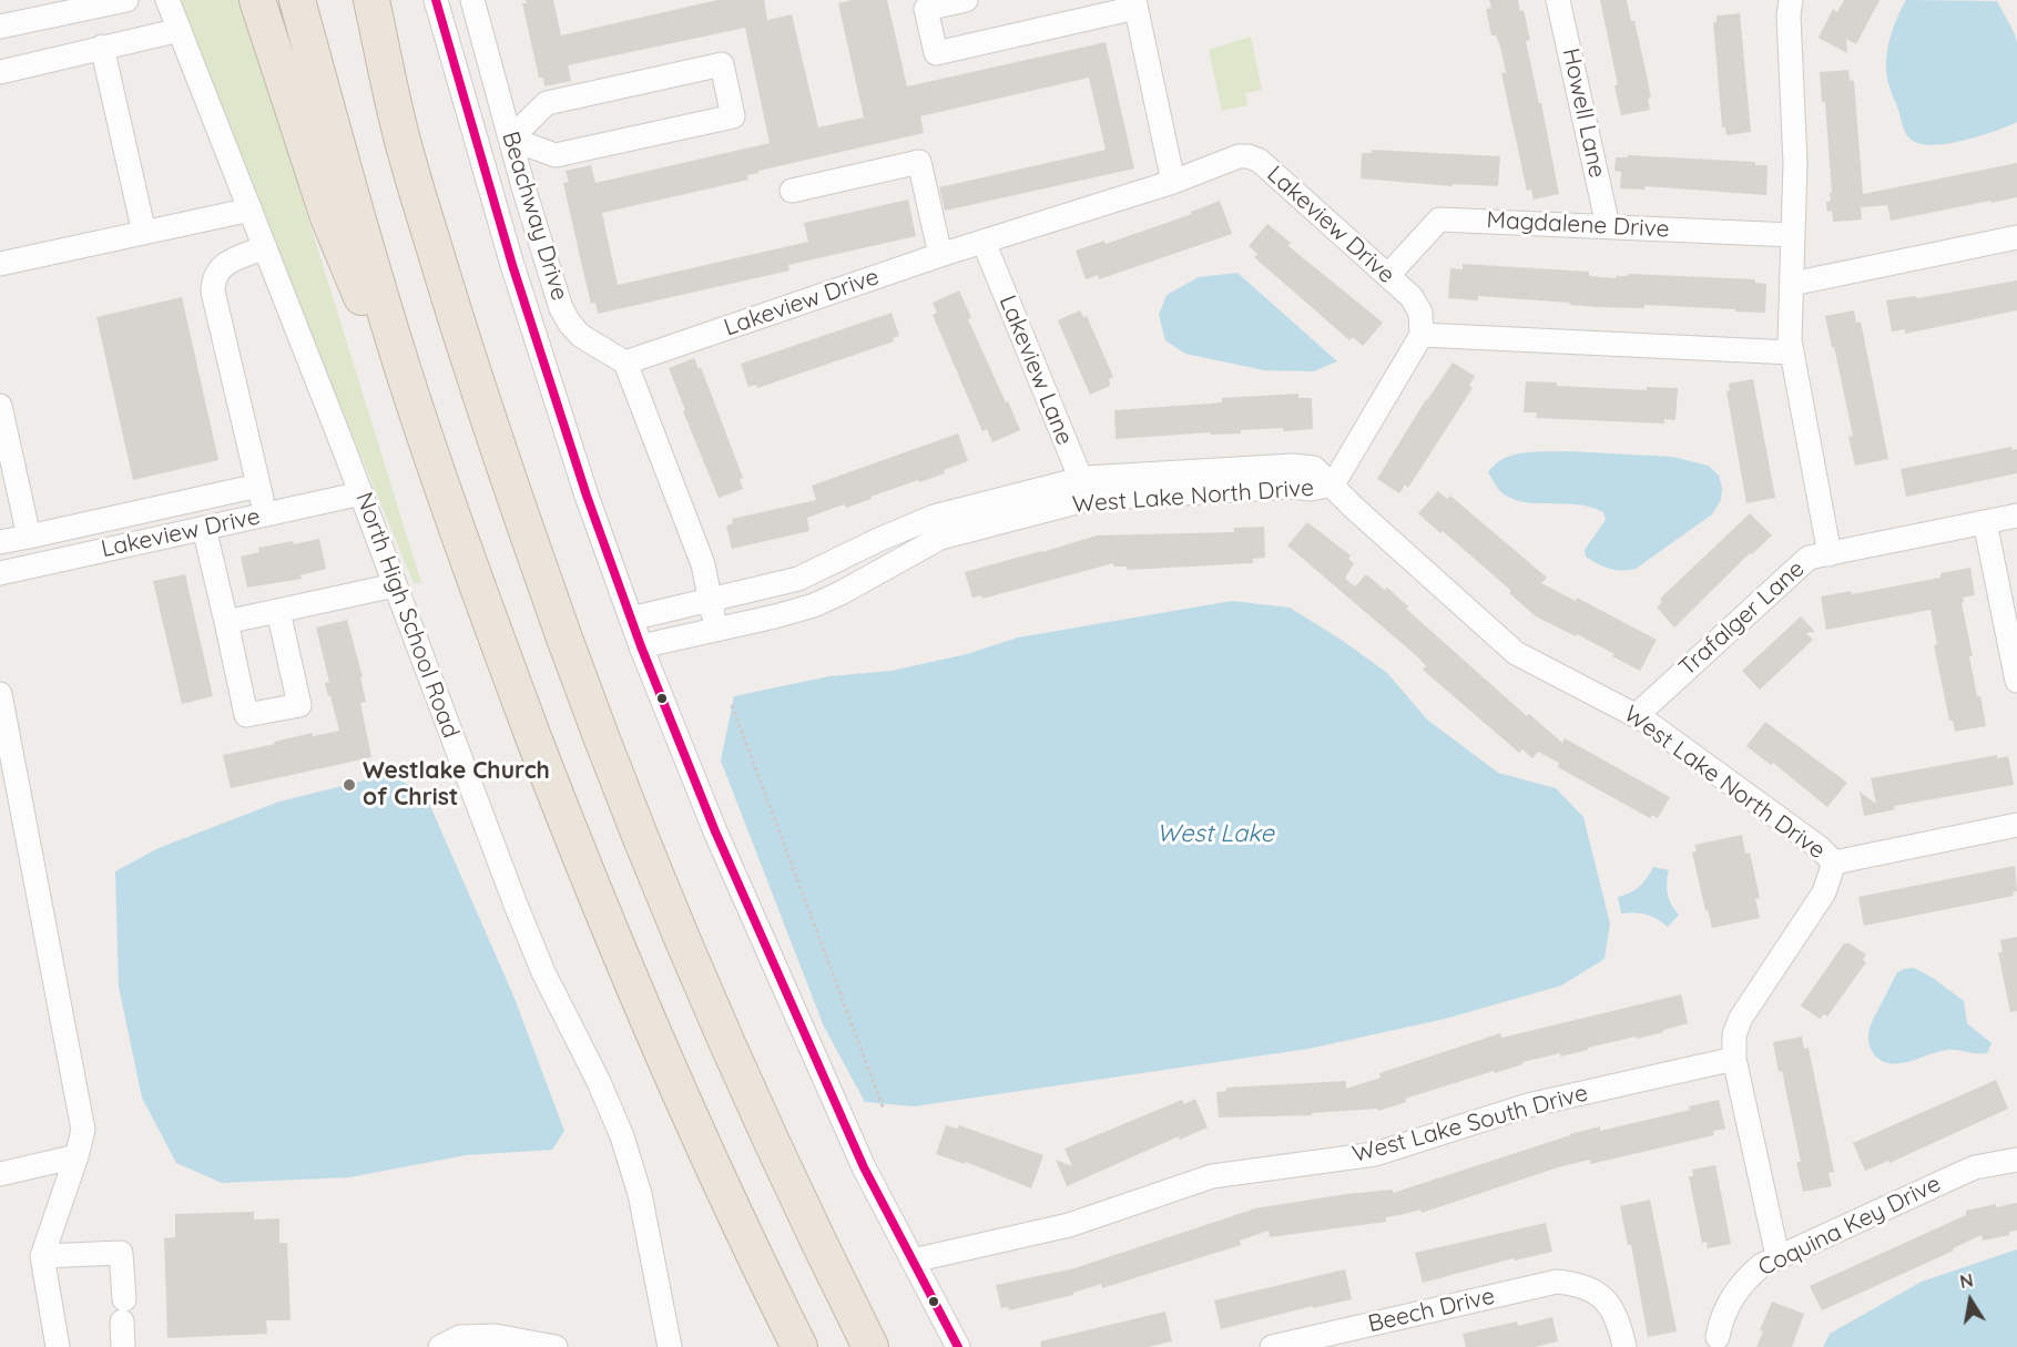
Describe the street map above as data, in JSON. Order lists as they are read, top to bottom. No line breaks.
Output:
{"streets":{"street":["Howell Lane","Beachway Drive","Lakeview Drive","Magdalene Drive","Lakeview Lane","West Lake North Drive","North High School Road","Trafalger Lane","West Lake South Drive","Coquina Key Drive","Beech Drive"]},"crossings":[["Howell Lane","Magdalene Drive"],["Beachway Drive","Lakeview Drive"],["Beachway Drive","West Lake North Drive"],["Beachway Drive","West Lake South Drive"],["Lakeview Drive","Magdalene Drive"],["Lakeview Drive","Lakeview Lane"],["Lakeview Drive","North High School Road"],["Lakeview Lane","West Lake North Drive"],["West Lake North Drive","Trafalger Lane"]],"water":["West Lake"],"places":["Westlake Church of Christ"],"north":"top"}
